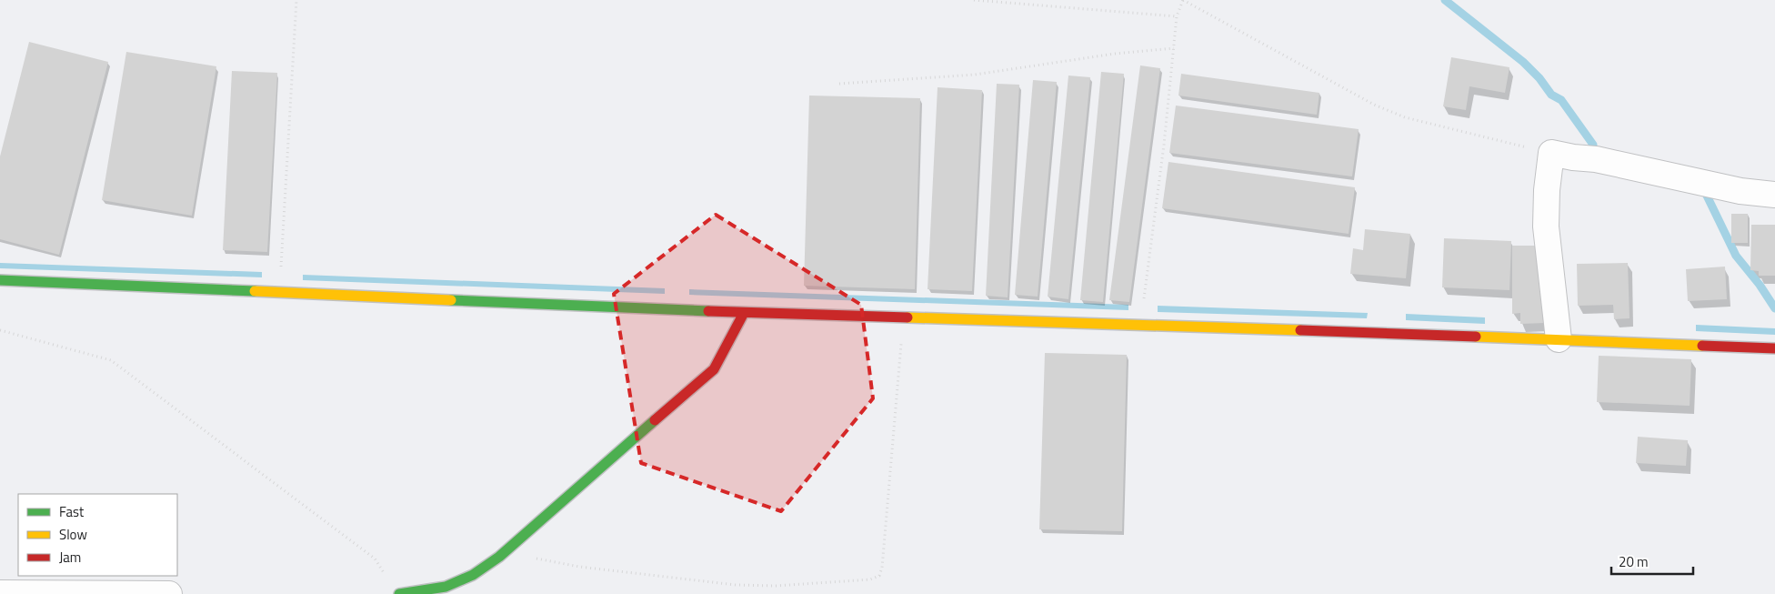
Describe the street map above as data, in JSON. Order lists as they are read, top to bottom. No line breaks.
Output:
{"legend":["Fast","Slow","Jam"],"scale_bar":"20 m"}
